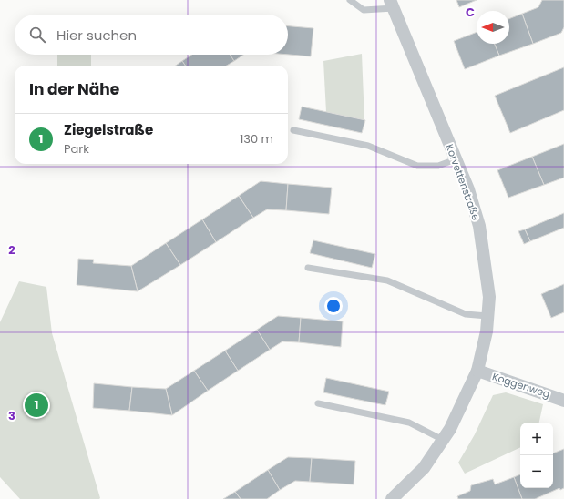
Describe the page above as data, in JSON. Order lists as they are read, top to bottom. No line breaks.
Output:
{"streets":{"street":["Korvettenstraße","Koggenweg"]},"crossings":[["Korvettenstraße","Koggenweg"]],"north":"left","page":{"search":"Hier suchen","heading":"In der Nähe","list":[{"mark":"1","name":"Ziegelstraße","note":"Park","value":"130 m"}],"pins":"1","map_buttons":["+","−"]},"grid":{"columns":["C"],"rows":["2","3"]}}
